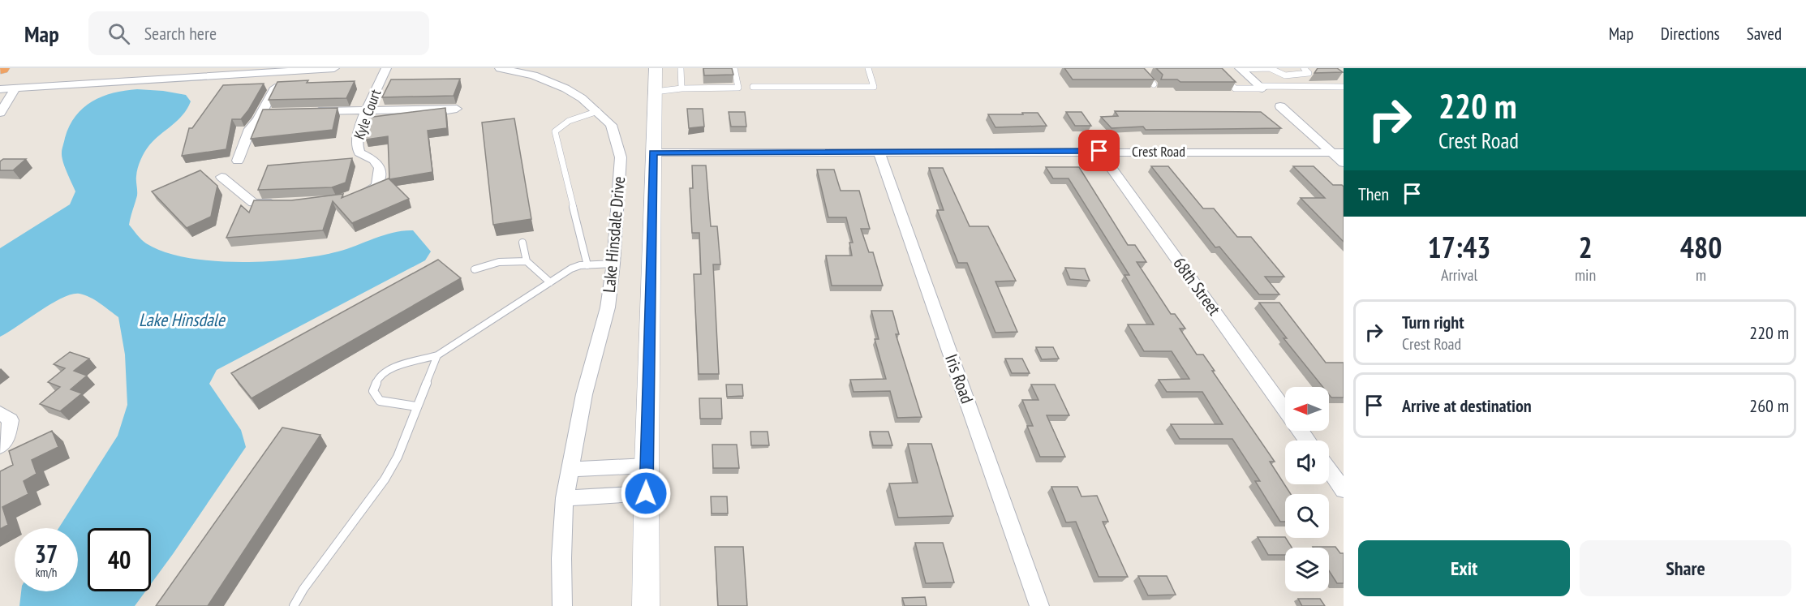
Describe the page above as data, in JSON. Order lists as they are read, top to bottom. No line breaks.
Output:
{"streets":{"street":["Kyle Court","Crest Road","Lake Hinsdale Drive","68th Street","Iris Road"]},"crossings":[["Crest Road","68th Street"],["Crest Road","Iris Road"]],"water":["Lake Hinsdale"],"north":"left","page":{"header":"Map","search":"Search here","nav":["Map","Directions","Saved"],"turn":["220 m","Crest Road"],"then":"Then","eta":["17:43","Arrival","2","min","480","m"],"list":[{"name":"Turn right","note":"Crest Road","value":"220 m"},{"name":"Arrive at destination","value":"260 m"}],"speed":"37 km/h","limit":"40","buttons":["Exit","Share"]}}
